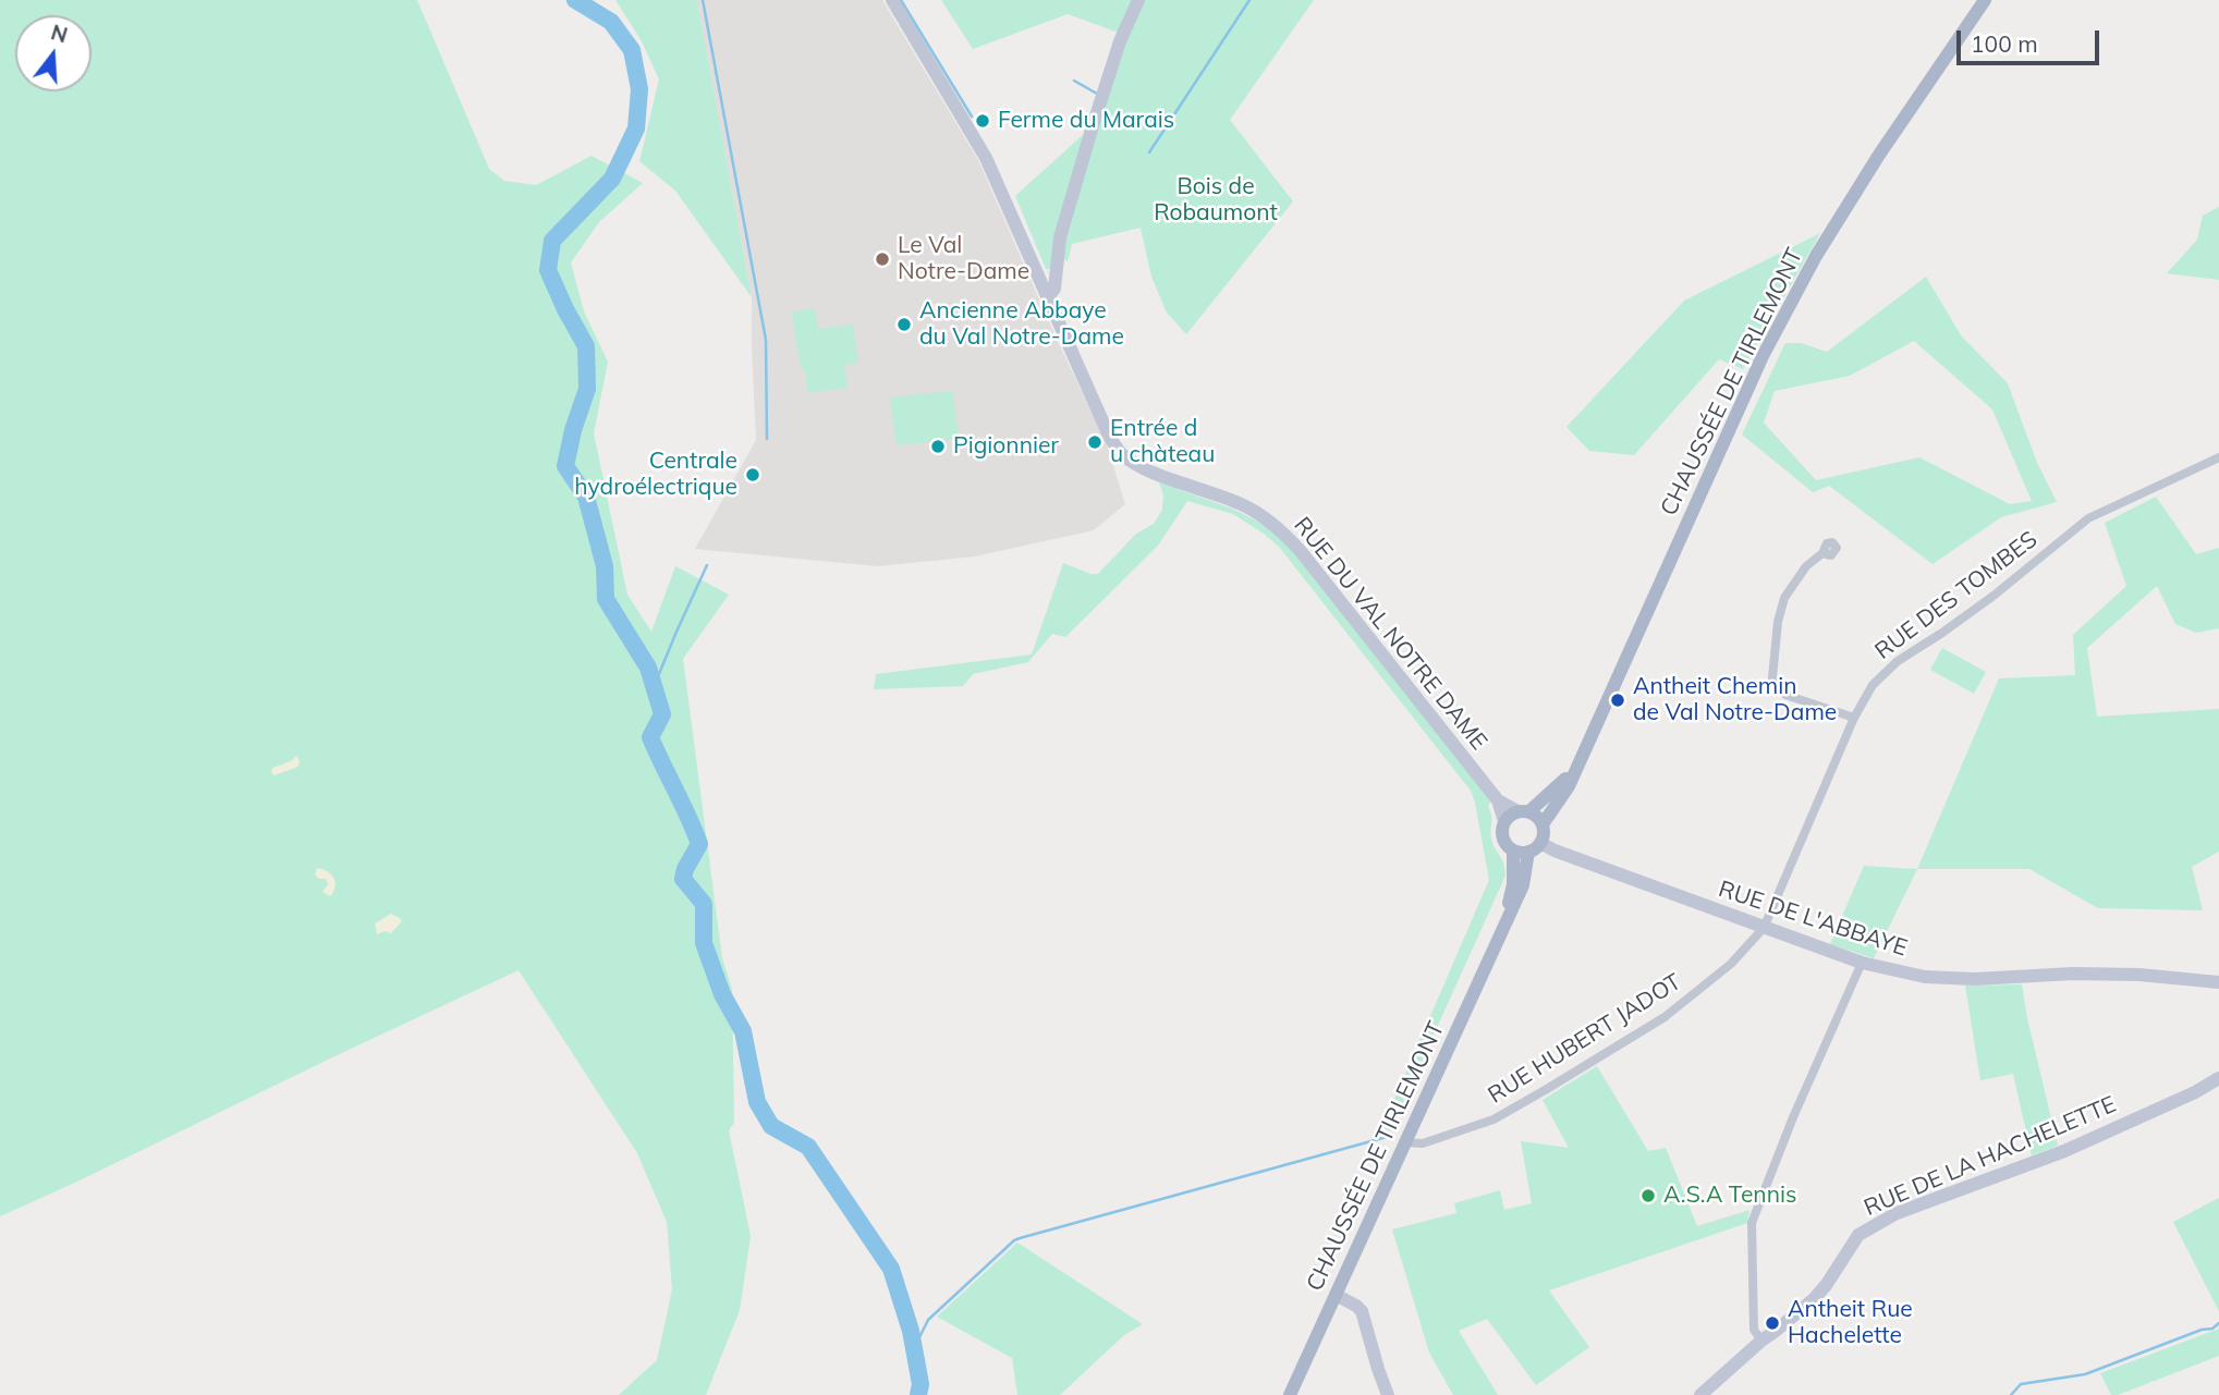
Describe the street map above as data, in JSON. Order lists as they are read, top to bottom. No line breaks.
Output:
{"streets":{"main road":["CHAUSSÉE DE TIRLEMONT"],"street":["RUE DES TOMBES","RUE DU VAL NOTRE DAME","RUE DE L'ABBAYE","RUE HUBERT JADOT","RUE DE LA HACHELETTE"]},"crossings":[["CHAUSSÉE DE TIRLEMONT","RUE DU VAL NOTRE DAME"],["CHAUSSÉE DE TIRLEMONT","RUE DE L'ABBAYE"],["CHAUSSÉE DE TIRLEMONT","RUE HUBERT JADOT"],["RUE DES TOMBES","RUE DE L'ABBAYE"],["RUE DES TOMBES","RUE HUBERT JADOT"],["RUE DU VAL NOTRE DAME","RUE DE L'ABBAYE"],["RUE DE L'ABBAYE","RUE HUBERT JADOT"]],"parks":["Bois de Robaumont"],"places":["Ferme du Marais","Le Val Notre-Dame","Ancienne Abbaye du Val Notre-Dame","Entrée d u chàteau","Pigionnier","Centrale hydroélectrique","Antheit Chemin de Val Notre-Dame","A.S.A Tennis","Antheit Rue Hachelette"],"scale_bar":"100 m","north":"top"}
